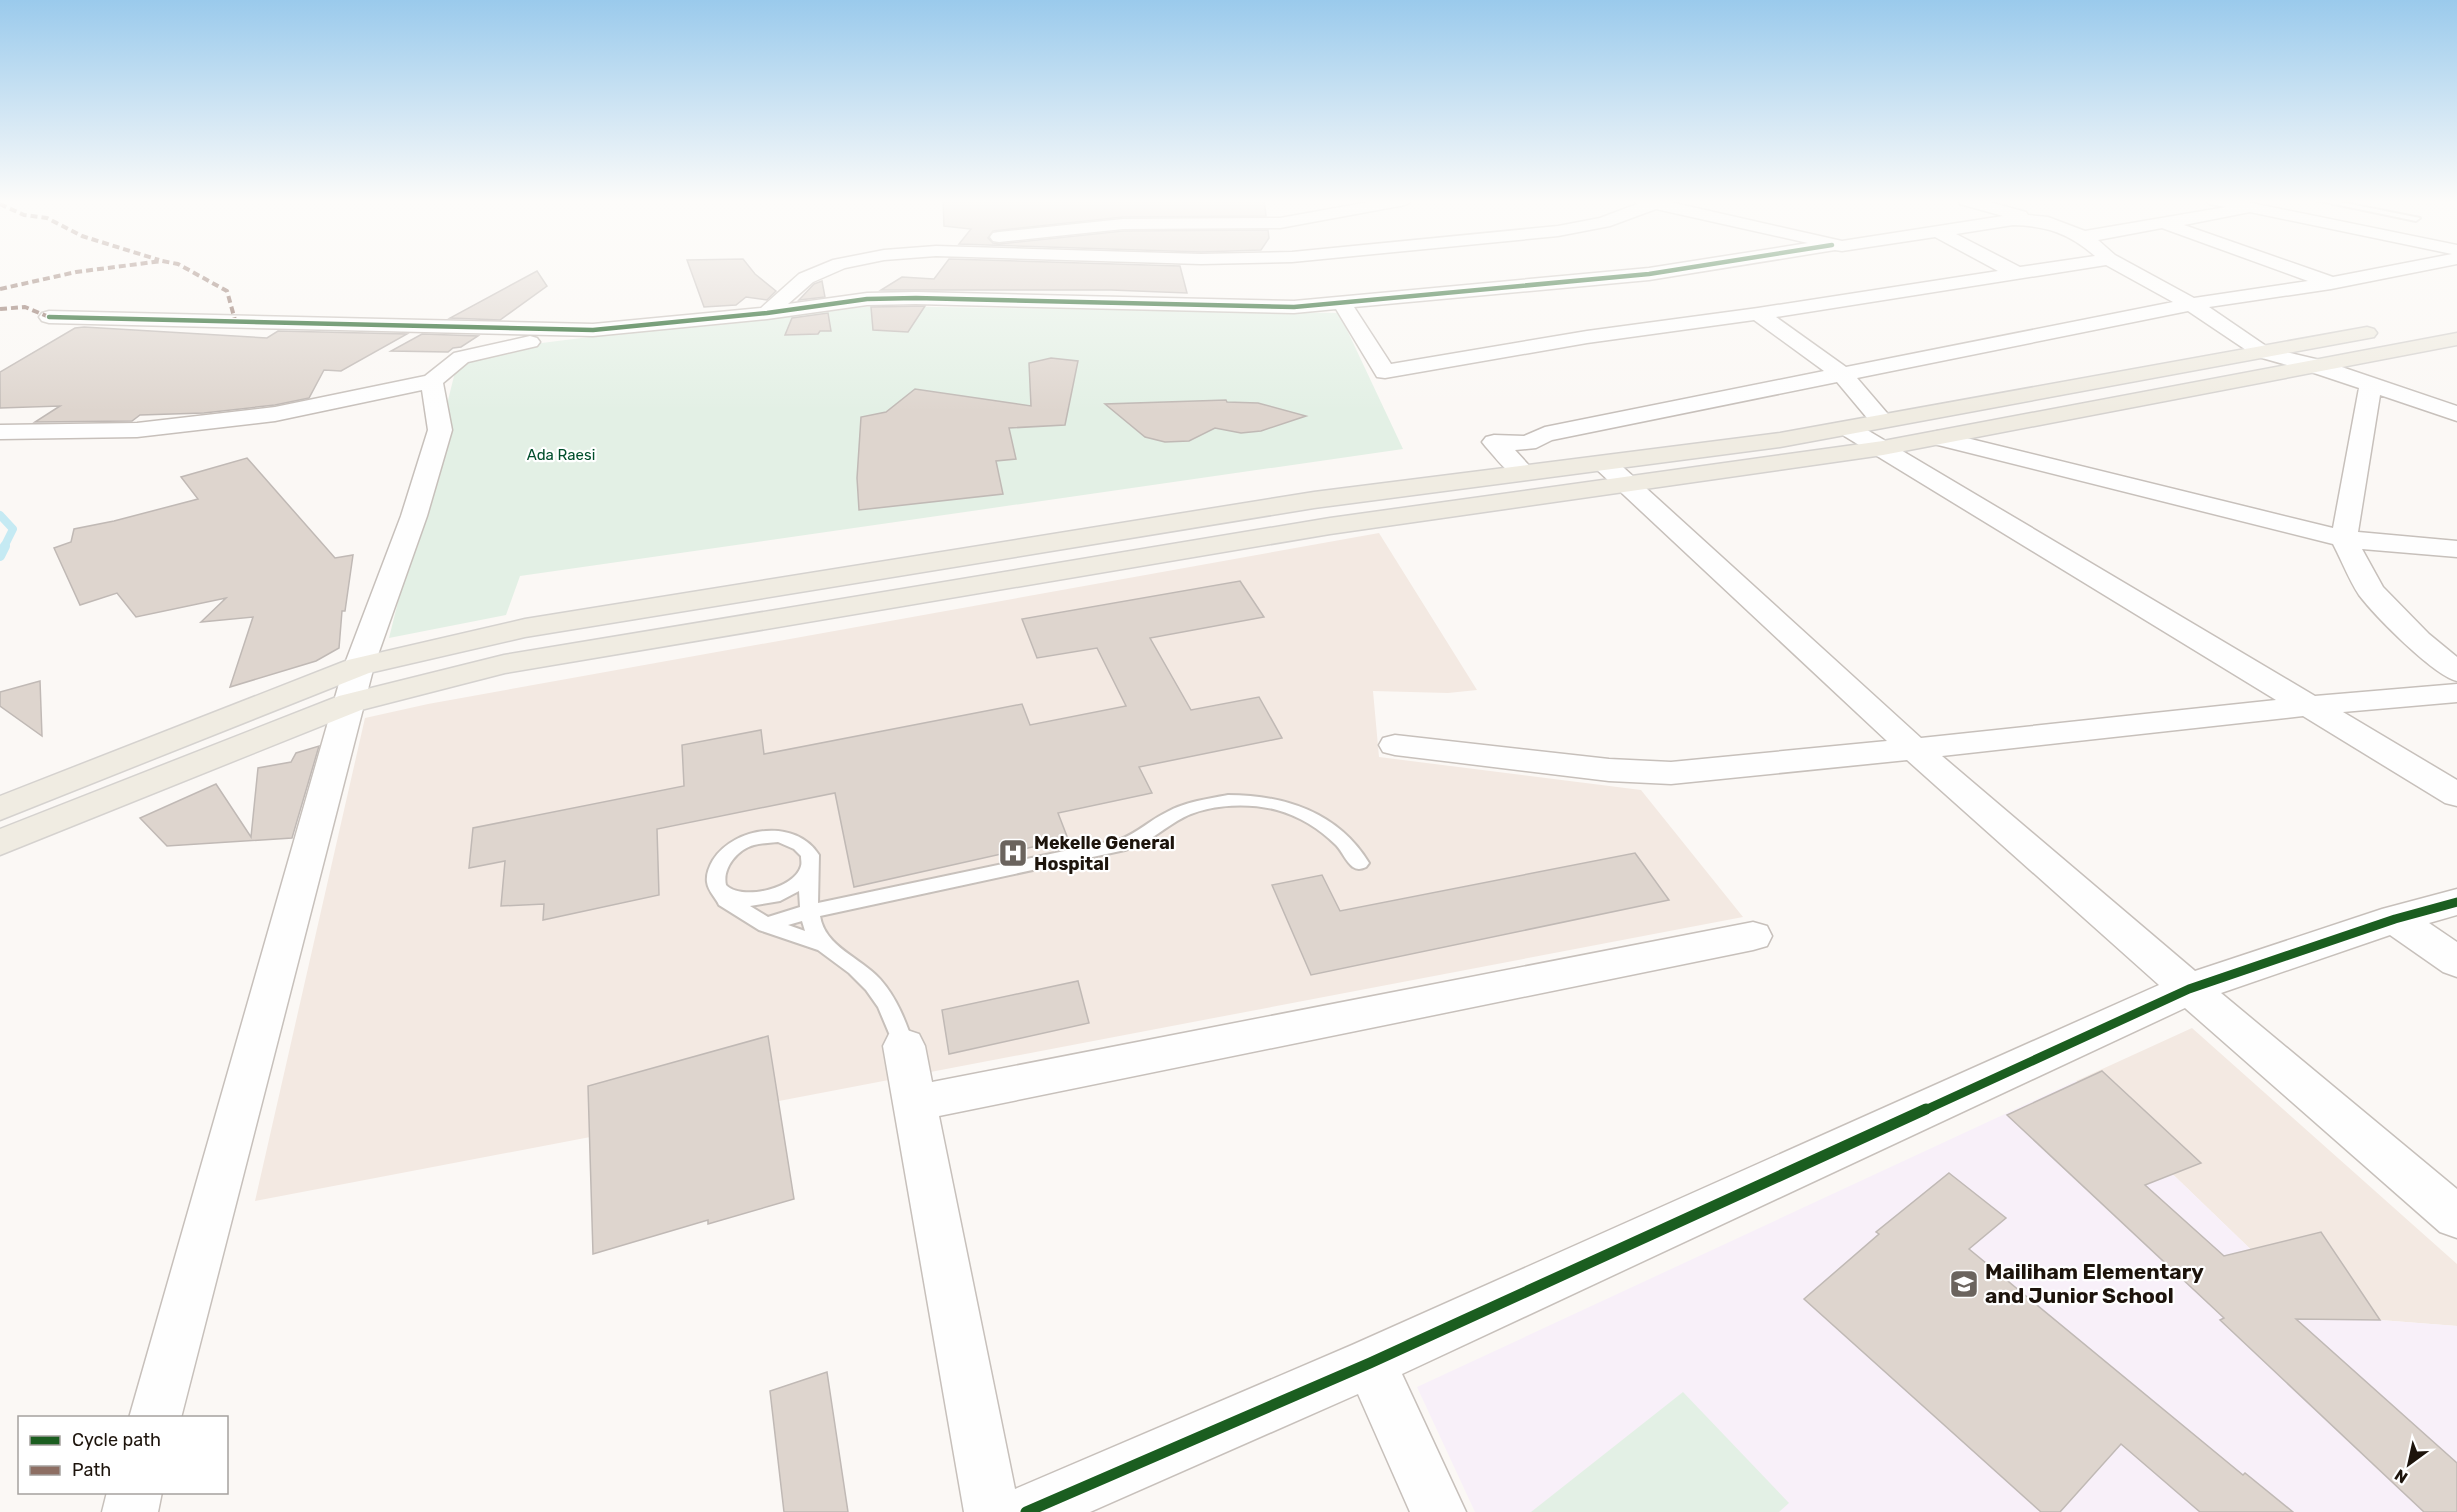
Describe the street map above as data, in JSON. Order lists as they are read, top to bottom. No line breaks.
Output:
{"parks":["Ada Raesi"],"places":{"hospital":["Mekelle General Hospital"],"school or university":["Mailiham Elementary and Junior School"]},"legend":["Cycle path","Path"],"north":"bottom left"}
